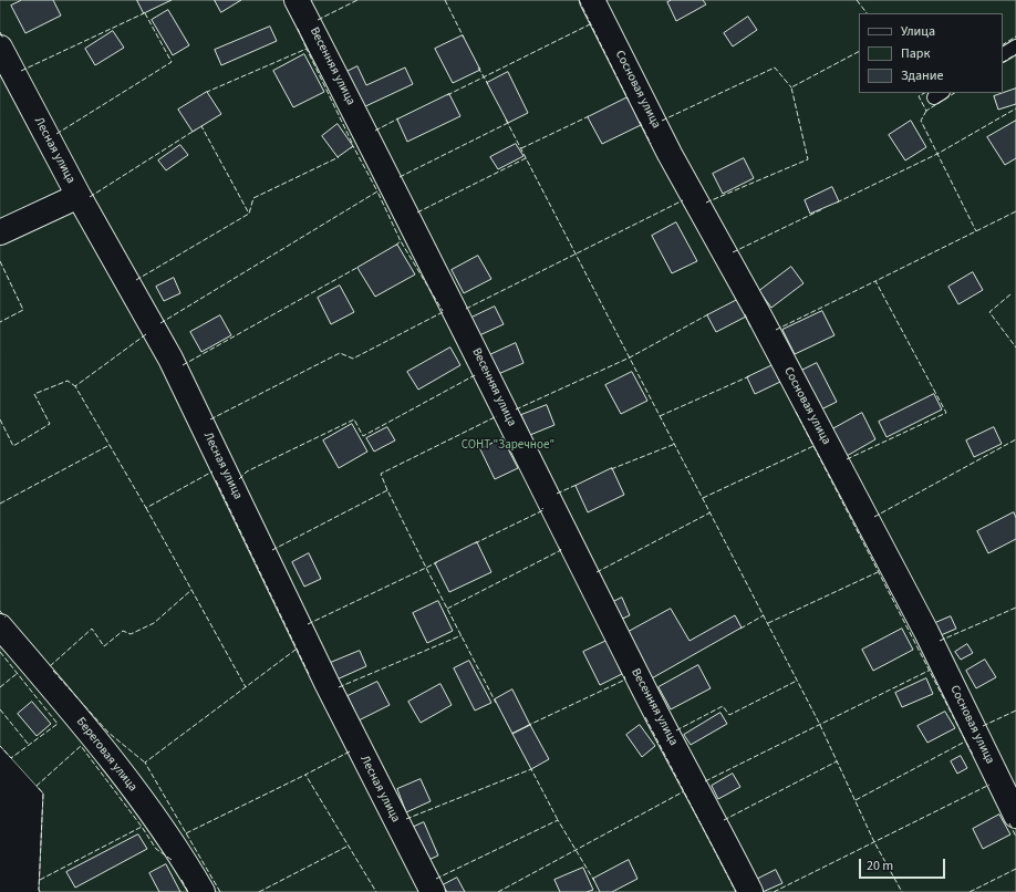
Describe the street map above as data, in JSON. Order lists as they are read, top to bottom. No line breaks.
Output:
{"streets":{"street":["Весенняя улица","Сосновая улица","Лесная улица","Береговая улица"]},"parks":["СОНТ \"Заречное\""],"legend":["Улица","Парк","Здание"],"scale_bar":"20 m"}
